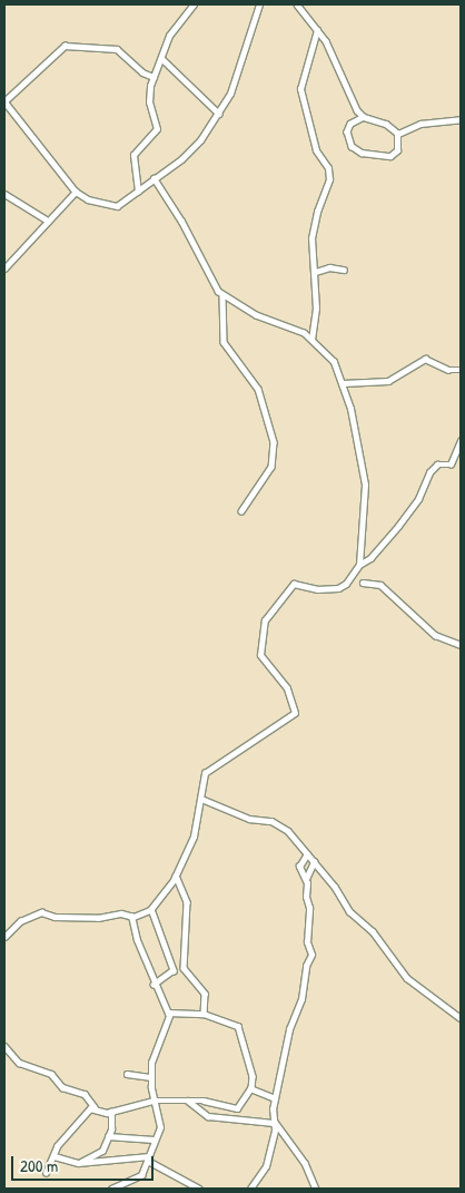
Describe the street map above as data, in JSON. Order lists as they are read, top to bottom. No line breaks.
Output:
{"scale_bar":"200 m"}
